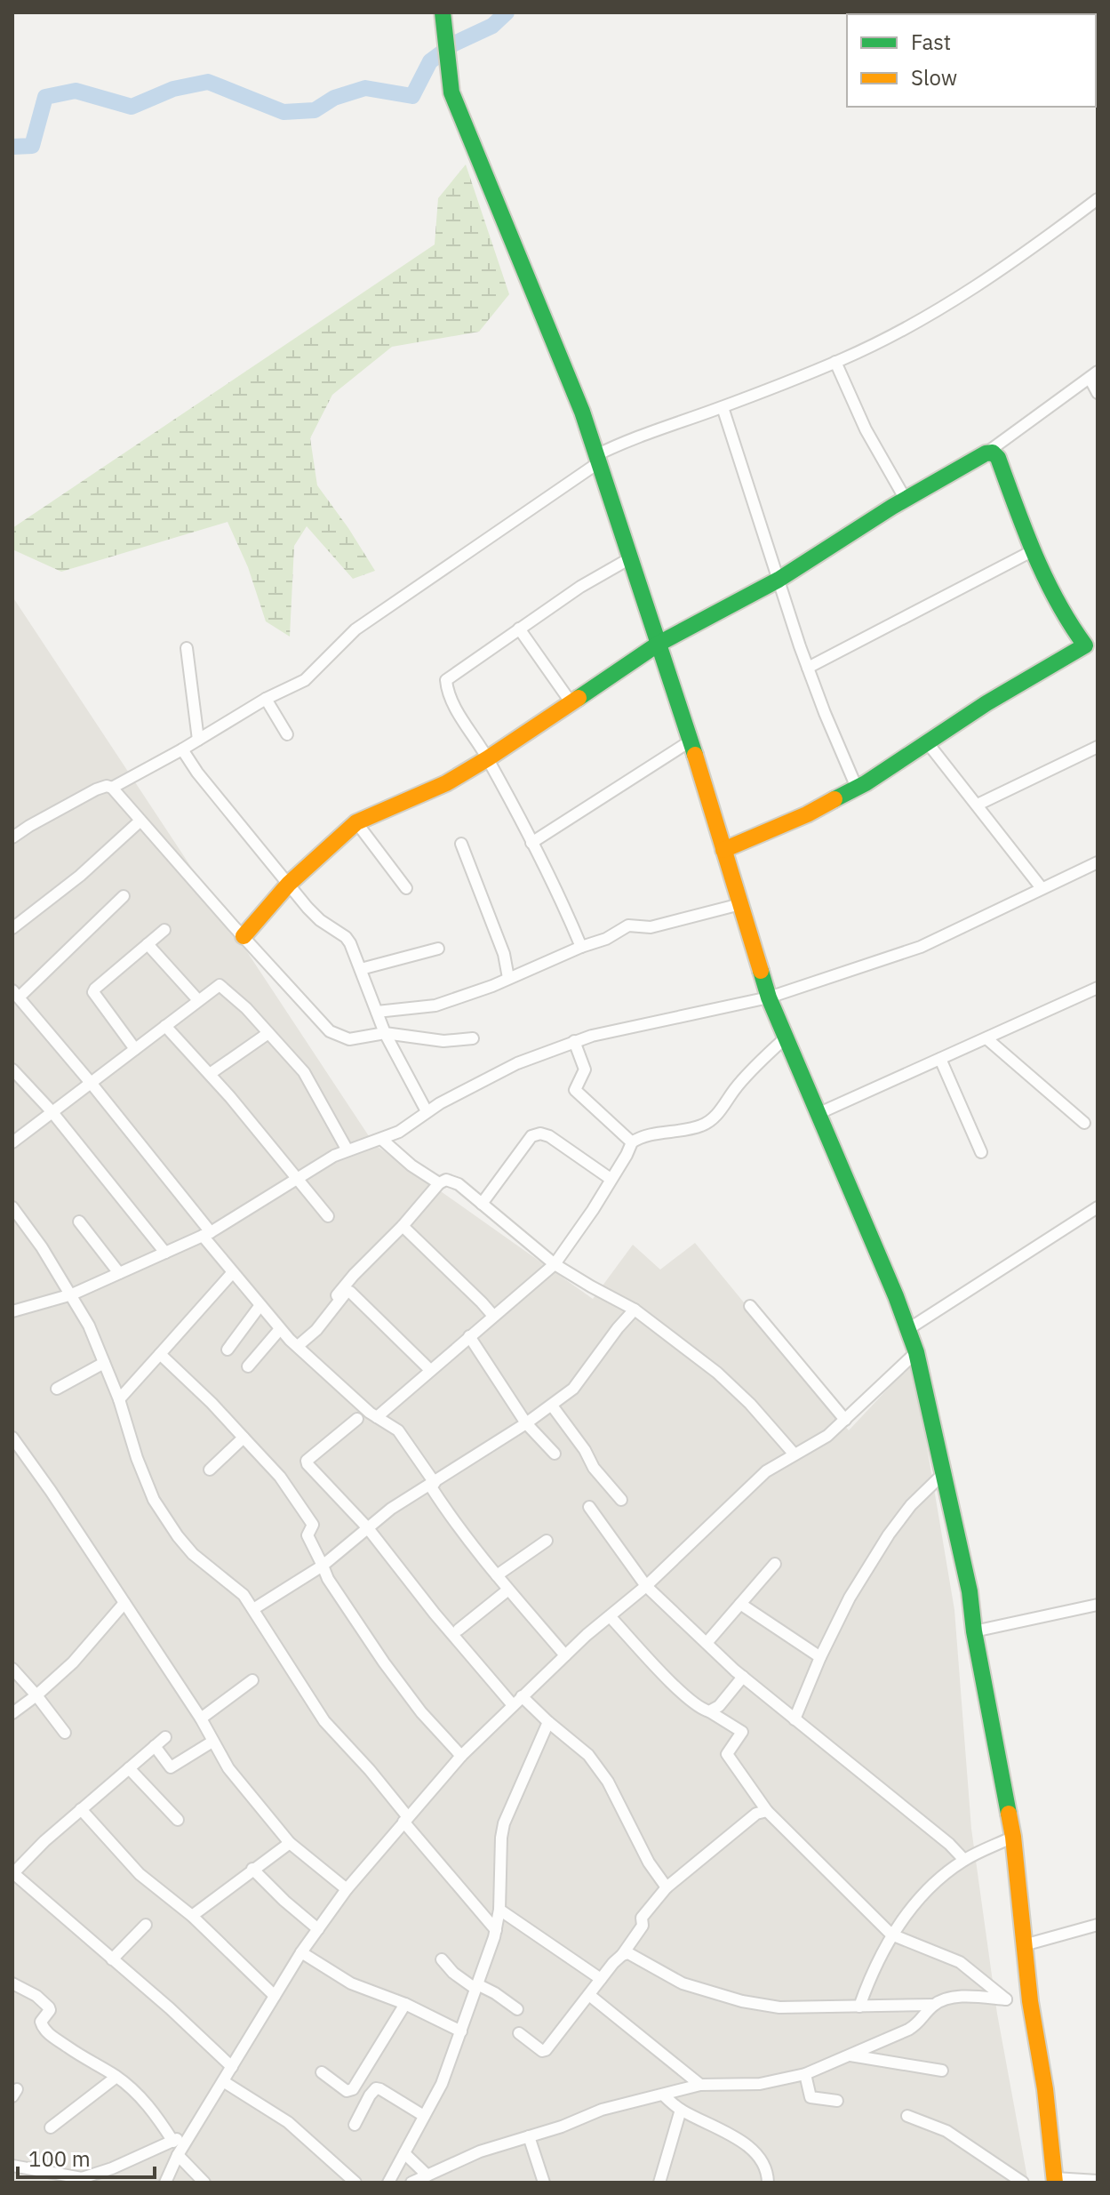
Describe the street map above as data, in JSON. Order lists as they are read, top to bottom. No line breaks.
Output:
{"legend":["Fast","Slow"],"scale_bar":"100 m"}
